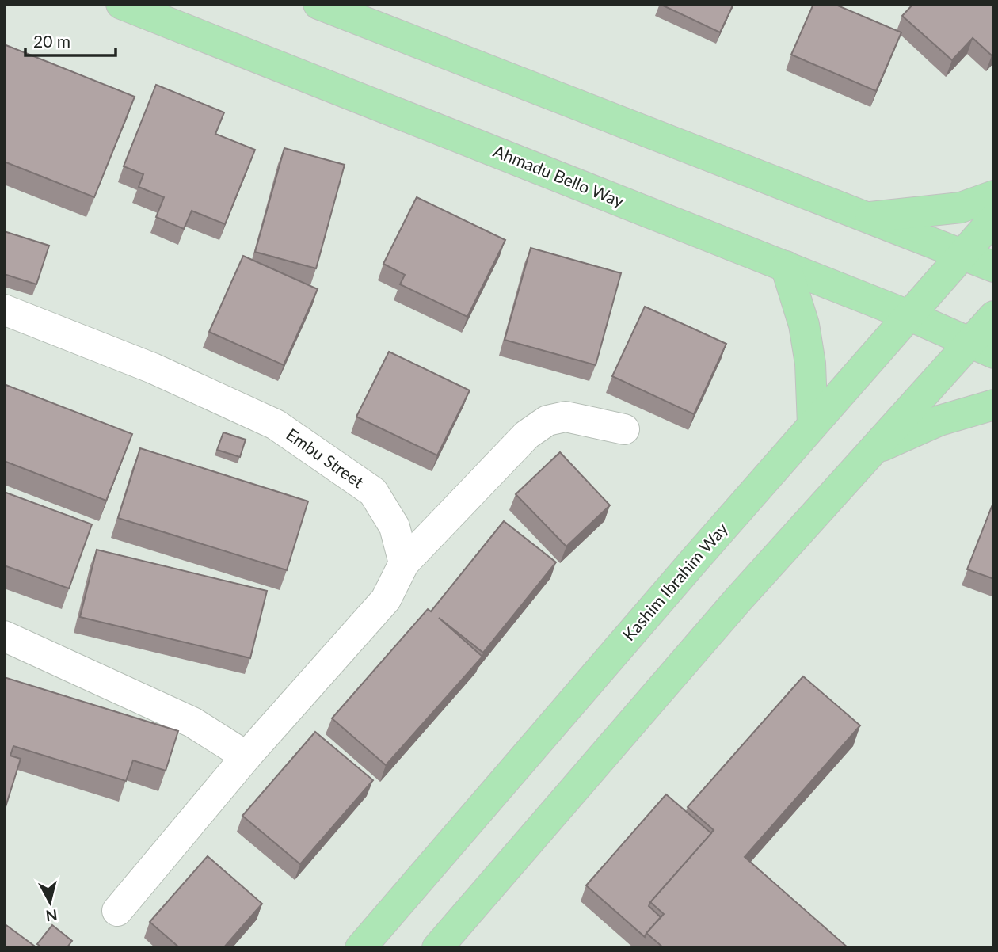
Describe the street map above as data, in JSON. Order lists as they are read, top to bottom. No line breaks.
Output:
{"streets":{"main road":["Ahmadu Bello Way","Kashim Ibrahim Way"],"street":["Embu Street"]},"crossings":[["Ahmadu Bello Way","Kashim Ibrahim Way"]],"scale_bar":"20 m","north":"bottom"}
